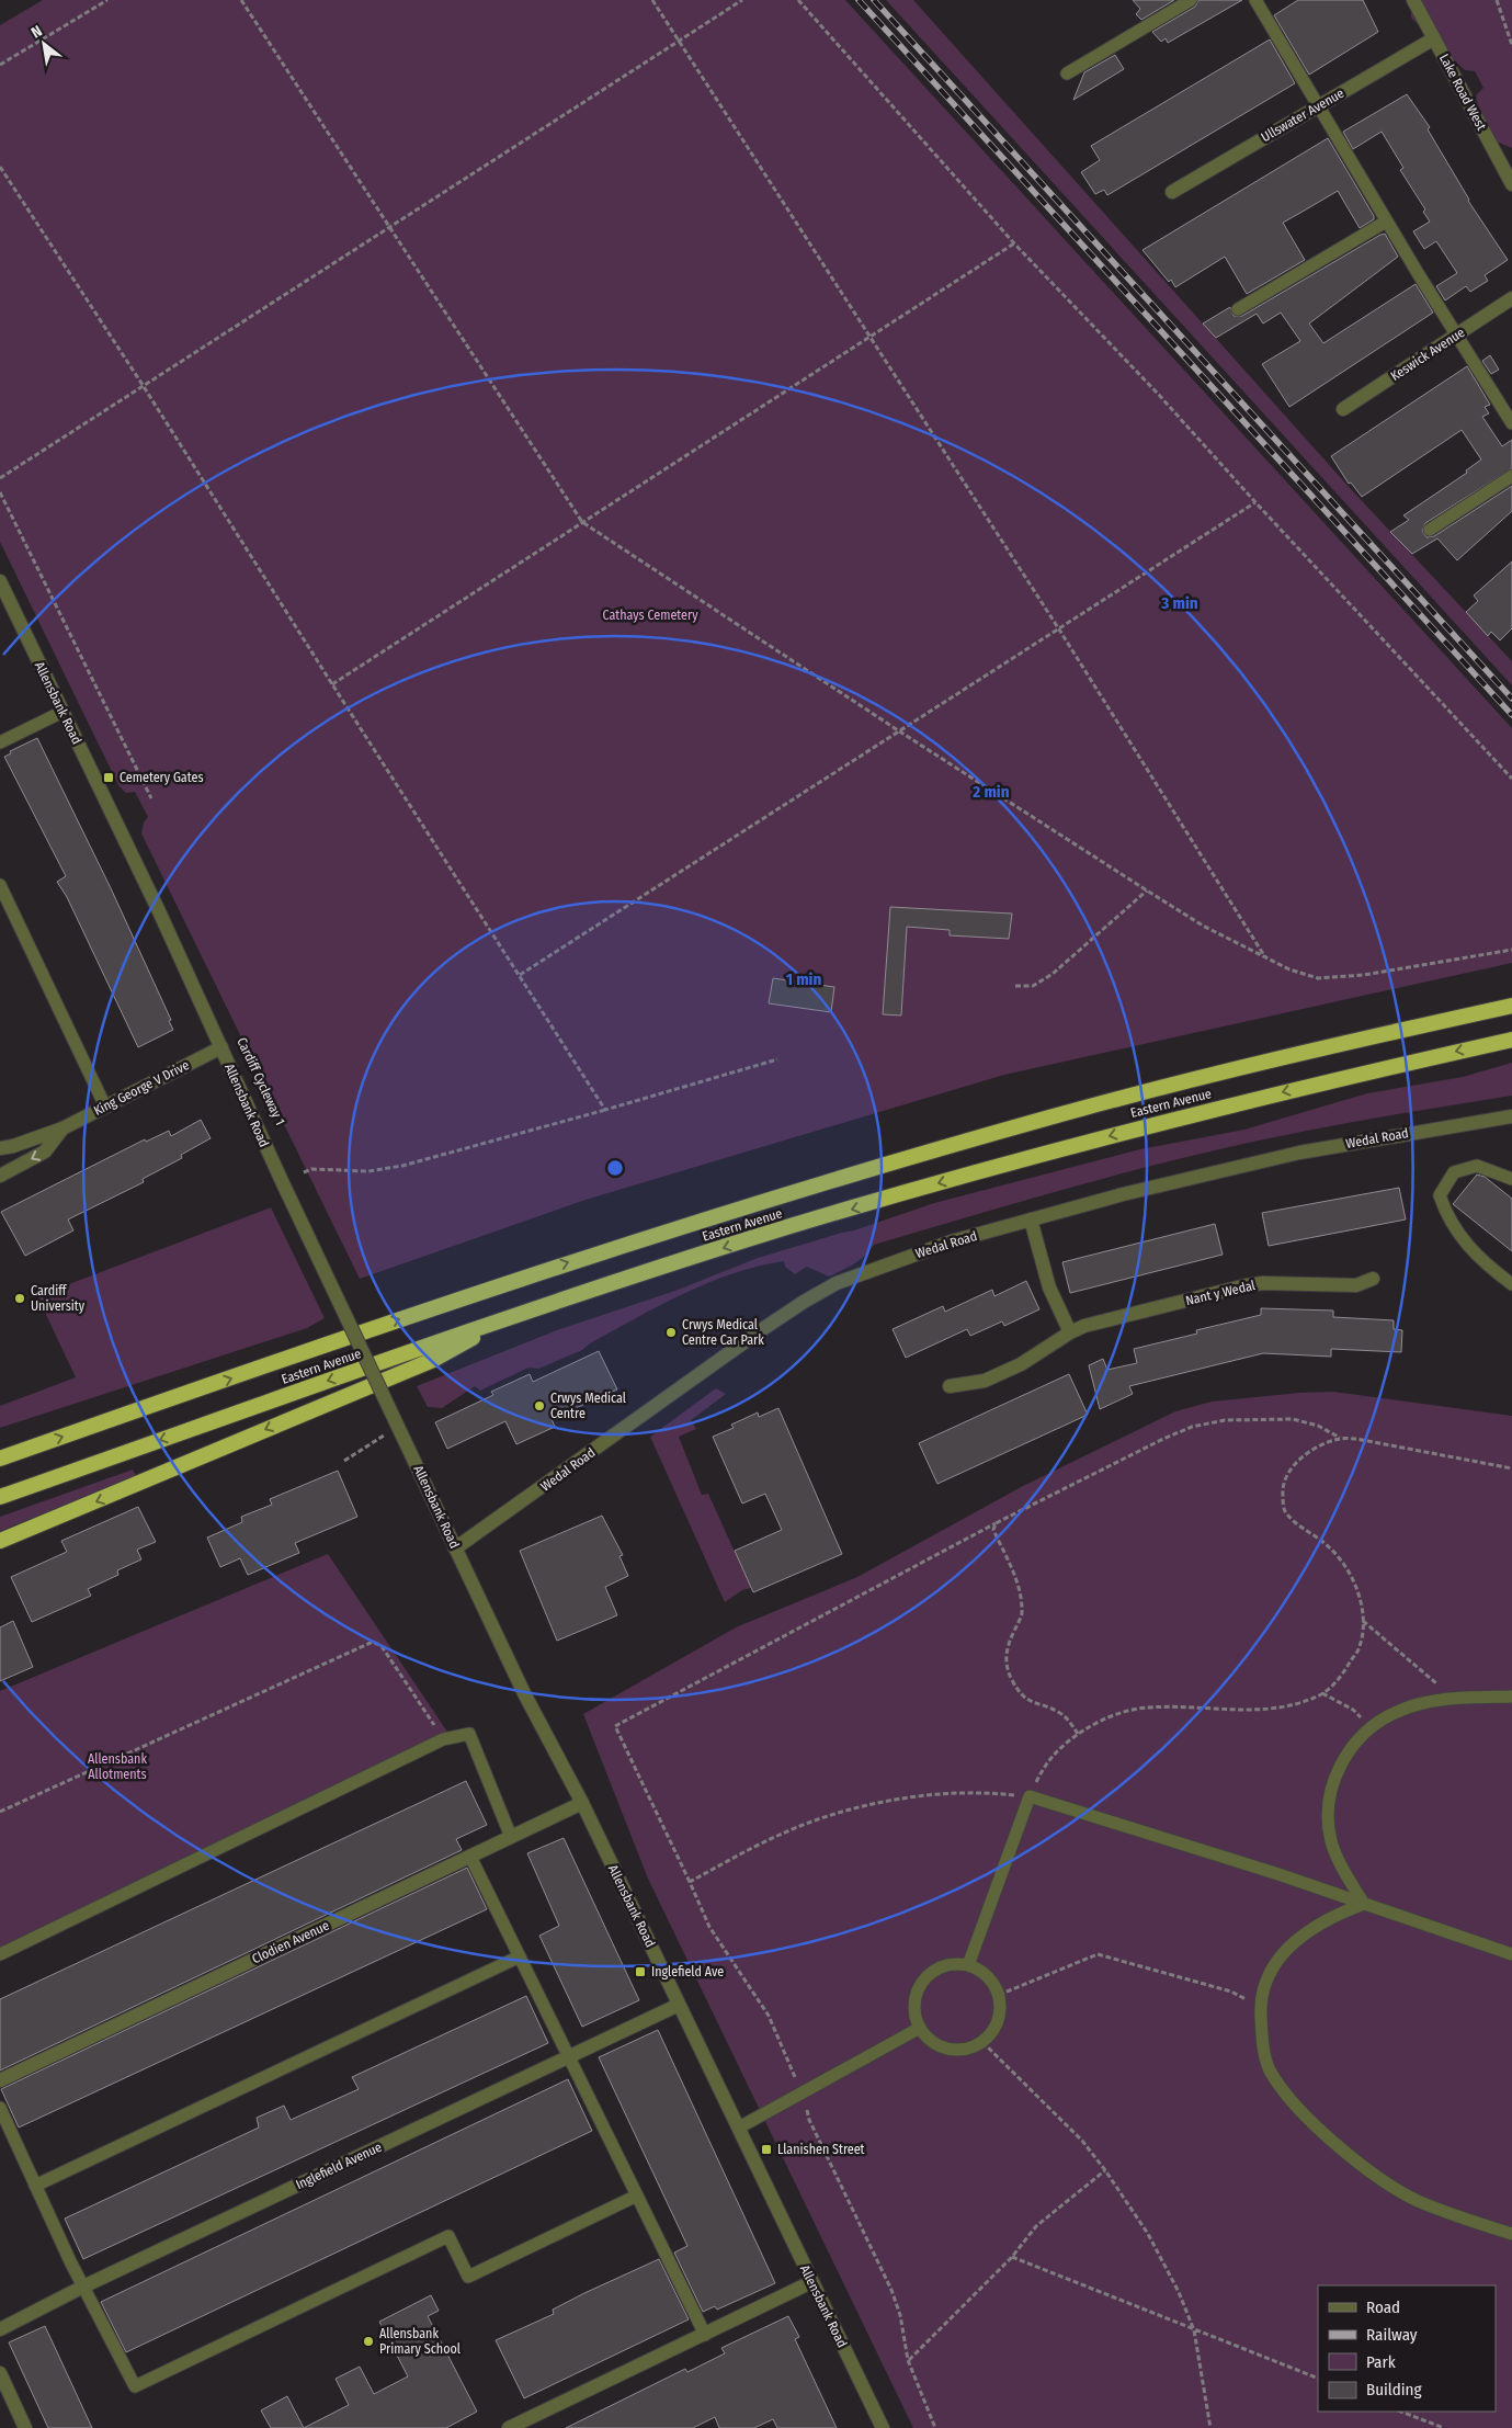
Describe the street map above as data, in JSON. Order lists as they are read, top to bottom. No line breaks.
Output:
{"streets":{"highway":["Eastern Avenue"],"street":["Lake Road West","Ullswater Avenue","Keswick Avenue","Allensbank Road","King George V Drive","Wedal Road","Nant y Wedal","Clodien Avenue","Inglefield Avenue"]},"crossings":[["Lake Road West","Ullswater Avenue"],["Allensbank Road","King George V Drive"],["Allensbank Road","Wedal Road"],["Allensbank Road","Clodien Avenue"],["Allensbank Road","Inglefield Avenue"]],"parks":["Cathays Cemetery","Allensbank Allotments"],"places":{"transit":["Cemetery Gates","Inglefield Ave","Llanishen Street"],"other":["Cardiff University","Crwys Medical Centre Car Park","Crwys Medical Centre","Allensbank Primary School"]},"legend":["Road","Railway","Park","Building"],"north":"top left","rings":["3 min","2 min","1 min"]}
